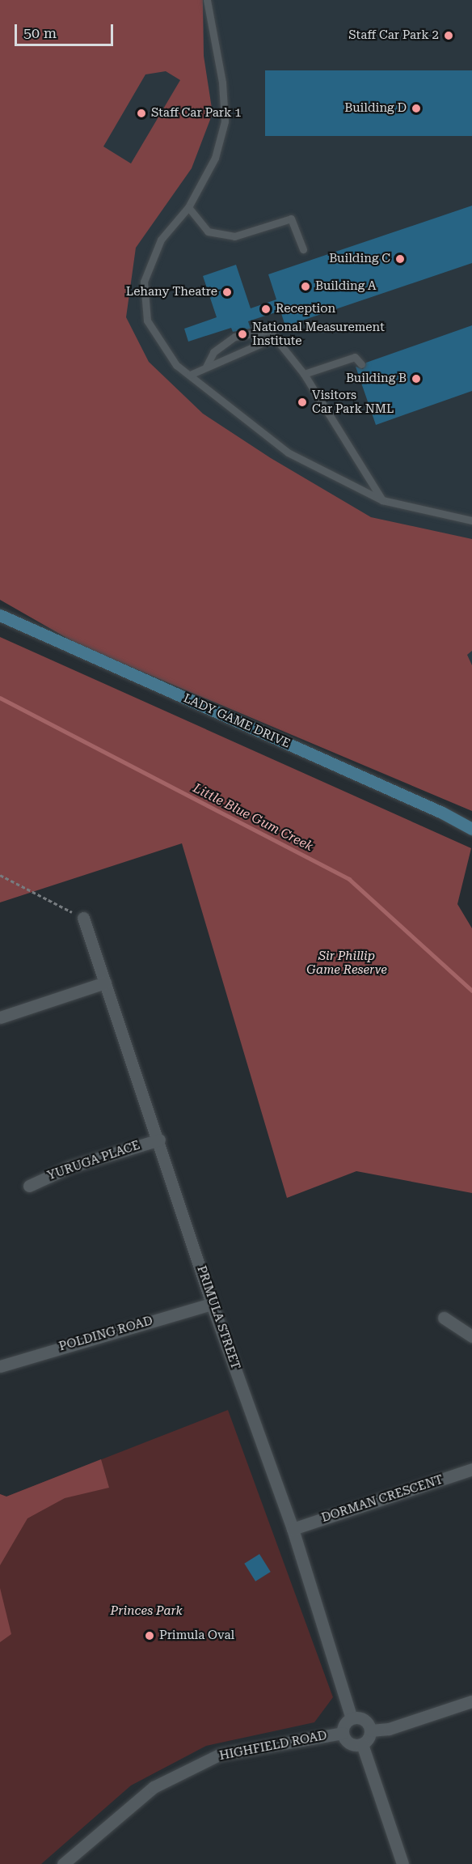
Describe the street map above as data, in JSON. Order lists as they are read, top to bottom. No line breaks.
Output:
{"streets":{"main road":["LADY GAME DRIVE"],"street":["YURUGA PLACE","PRIMULA STREET","POLDING ROAD","DORMAN CRESCENT","HIGHFIELD ROAD"]},"crossings":[["YURUGA PLACE","PRIMULA STREET"],["PRIMULA STREET","POLDING ROAD"],["PRIMULA STREET","DORMAN CRESCENT"],["PRIMULA STREET","HIGHFIELD ROAD"]],"water":["Little Blue Gum Creek"],"parks":["Sir Phillip Game Reserve","Princes Park"],"places":["Staff Car Park 2","Building D","Staff Car Park 1","Building C","Building A","Lehany Theatre","Reception","National Measurement Institute","Building B","Visitors Car Park NML","Primula Oval"],"scale_bar":"50 m"}
